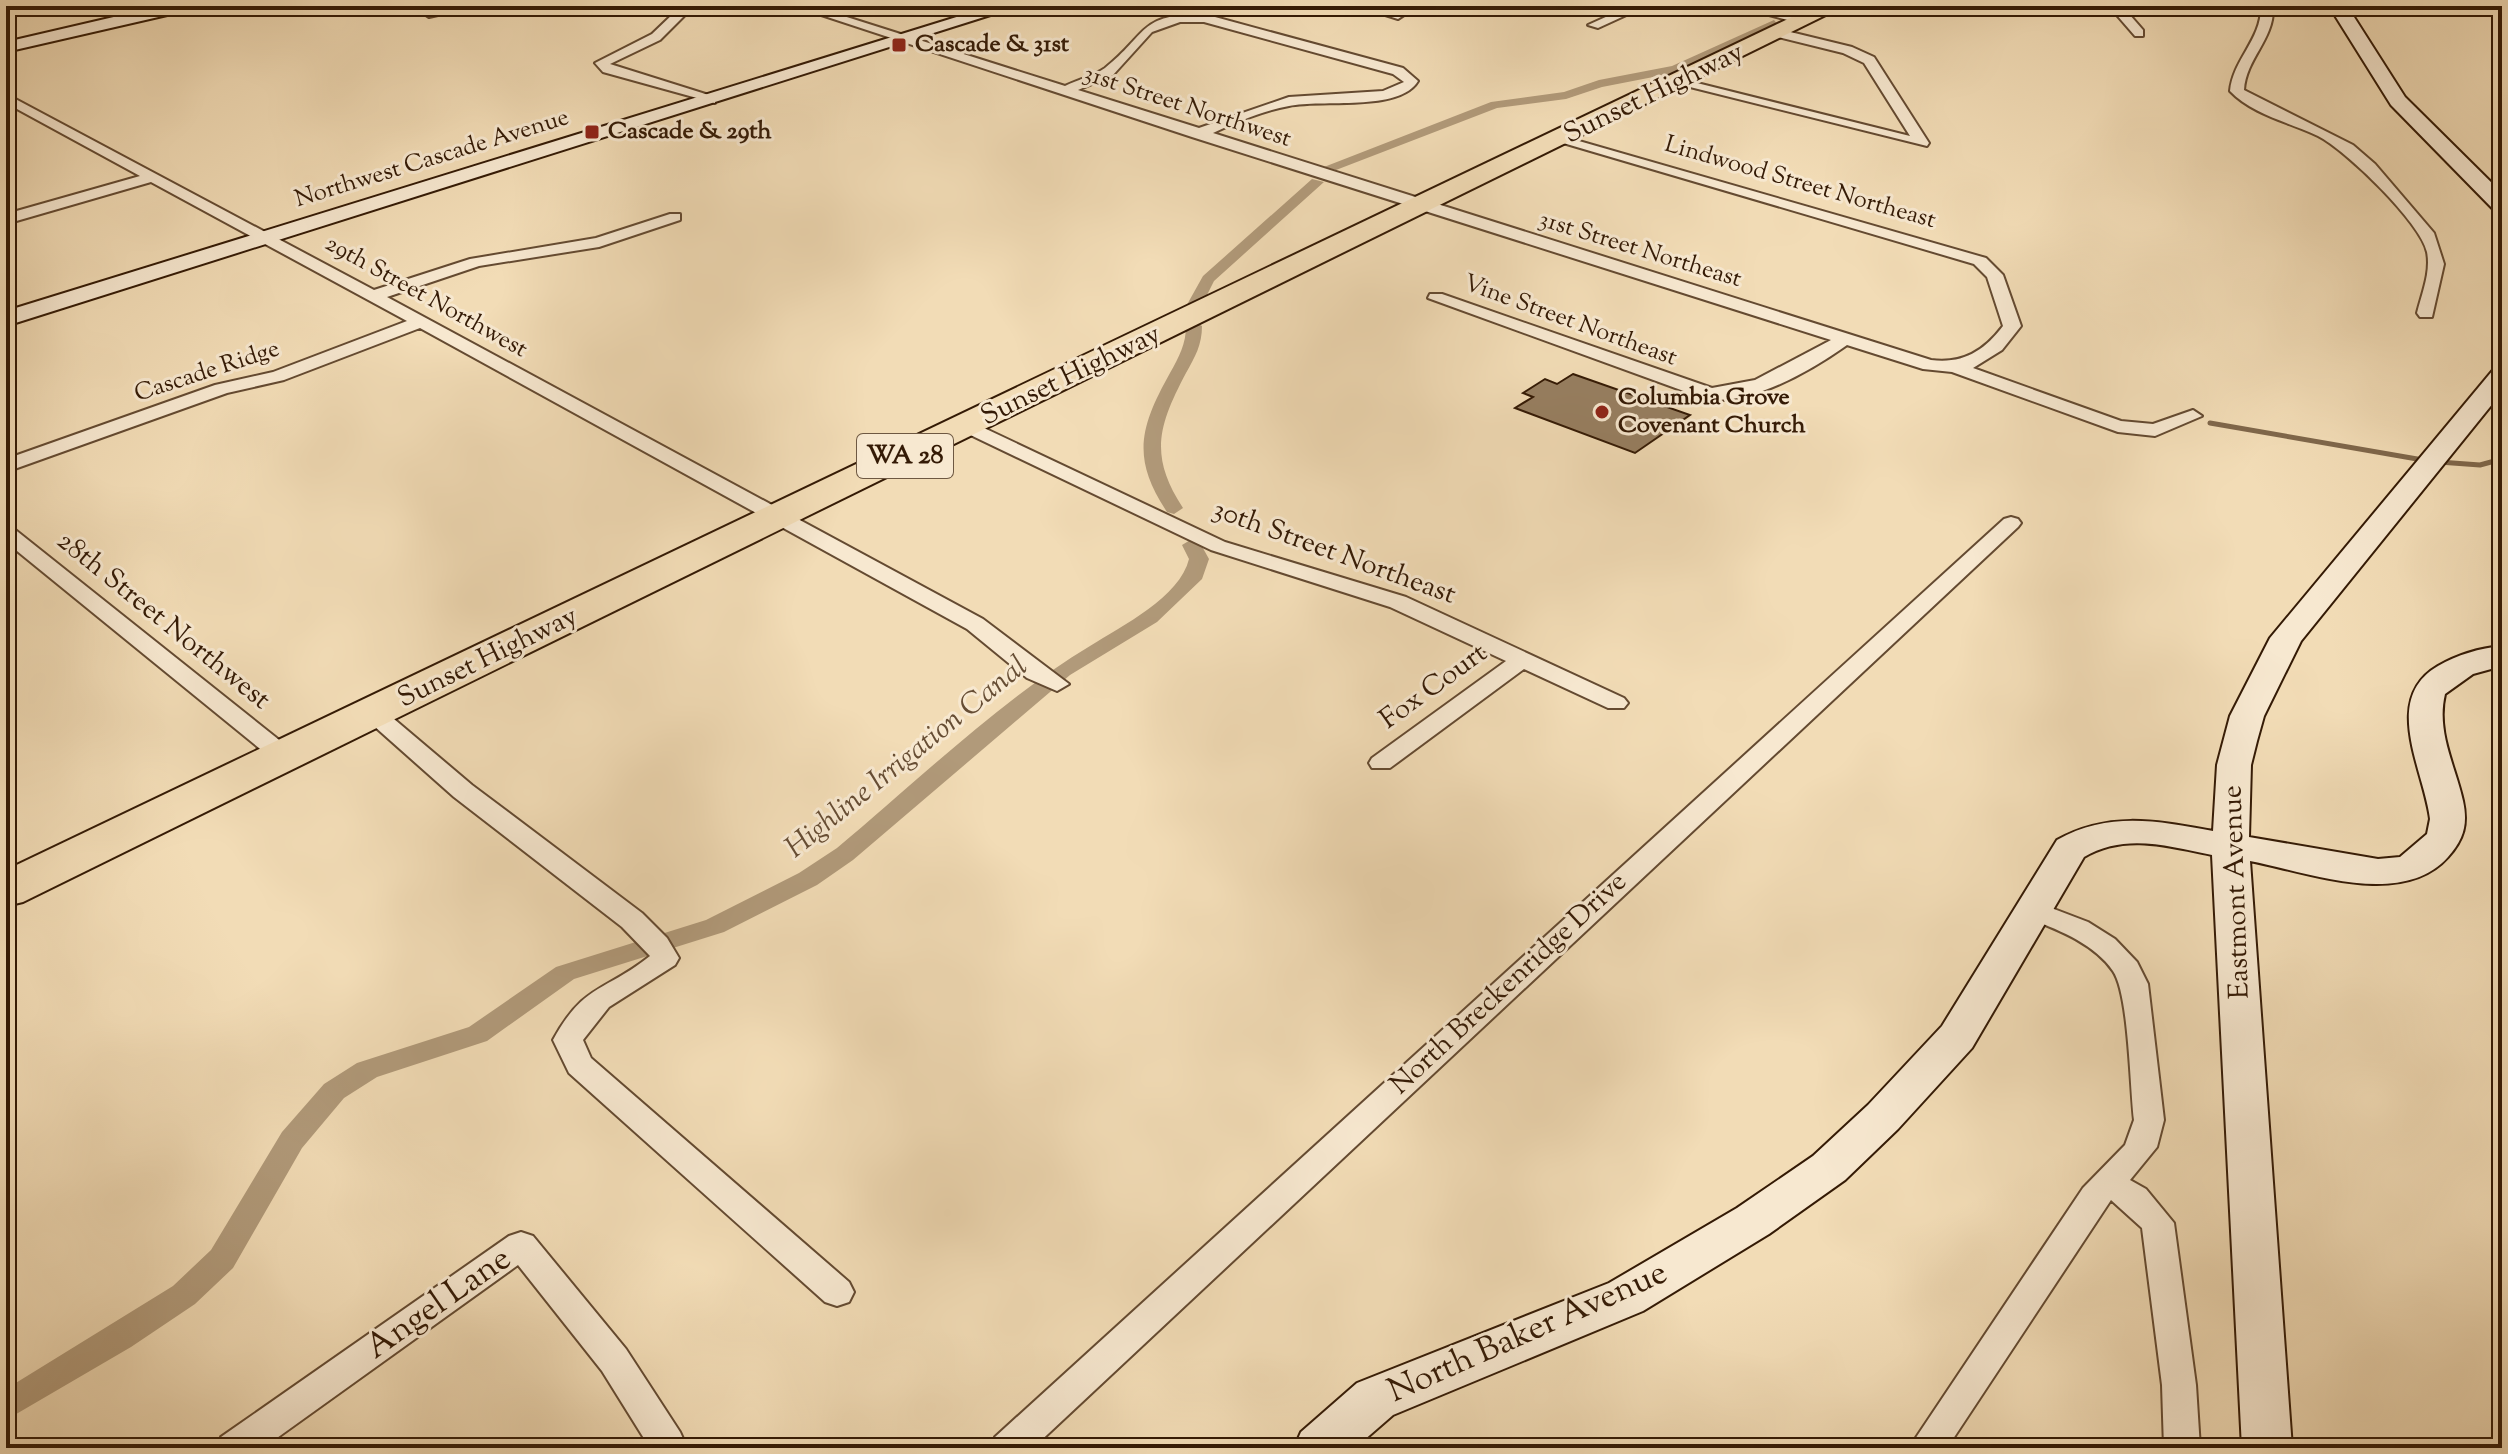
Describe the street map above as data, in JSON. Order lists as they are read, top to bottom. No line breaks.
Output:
{"streets":{"highway":["Sunset Highway","WA 28"],"main road":["Northwest Cascade Avenue","Eastmont Avenue","North Baker Avenue"],"street":["31st Street Northwest","Lindwood Street Northeast","31st Street Northeast","29th Street Northwest","Vine Street Northeast","Cascade Ridge","30th Street Northeast","28th Street Northwest","Fox Court","North Breckenridge Drive","Angel Lane"]},"crossings":[["Sunset Highway","31st Street Northwest"],["Sunset Highway","Lindwood Street Northeast"],["Sunset Highway","31st Street Northeast"],["Sunset Highway","29th Street Northwest"],["Sunset Highway","30th Street Northeast"],["Sunset Highway","28th Street Northwest"],["31st Street Northwest","Northwest Cascade Avenue"],["31st Street Northwest","31st Street Northeast"],["Northwest Cascade Avenue","29th Street Northwest"],["31st Street Northeast","Vine Street Northeast"],["29th Street Northwest","Cascade Ridge"],["30th Street Northeast","Fox Court"],["Eastmont Avenue","North Baker Avenue"]],"water":["Highline Irrigation Canal"],"places":{"transit":["Cascade & 31st","Cascade & 29th"],"other":["Columbia Grove Covenant Church"]}}
